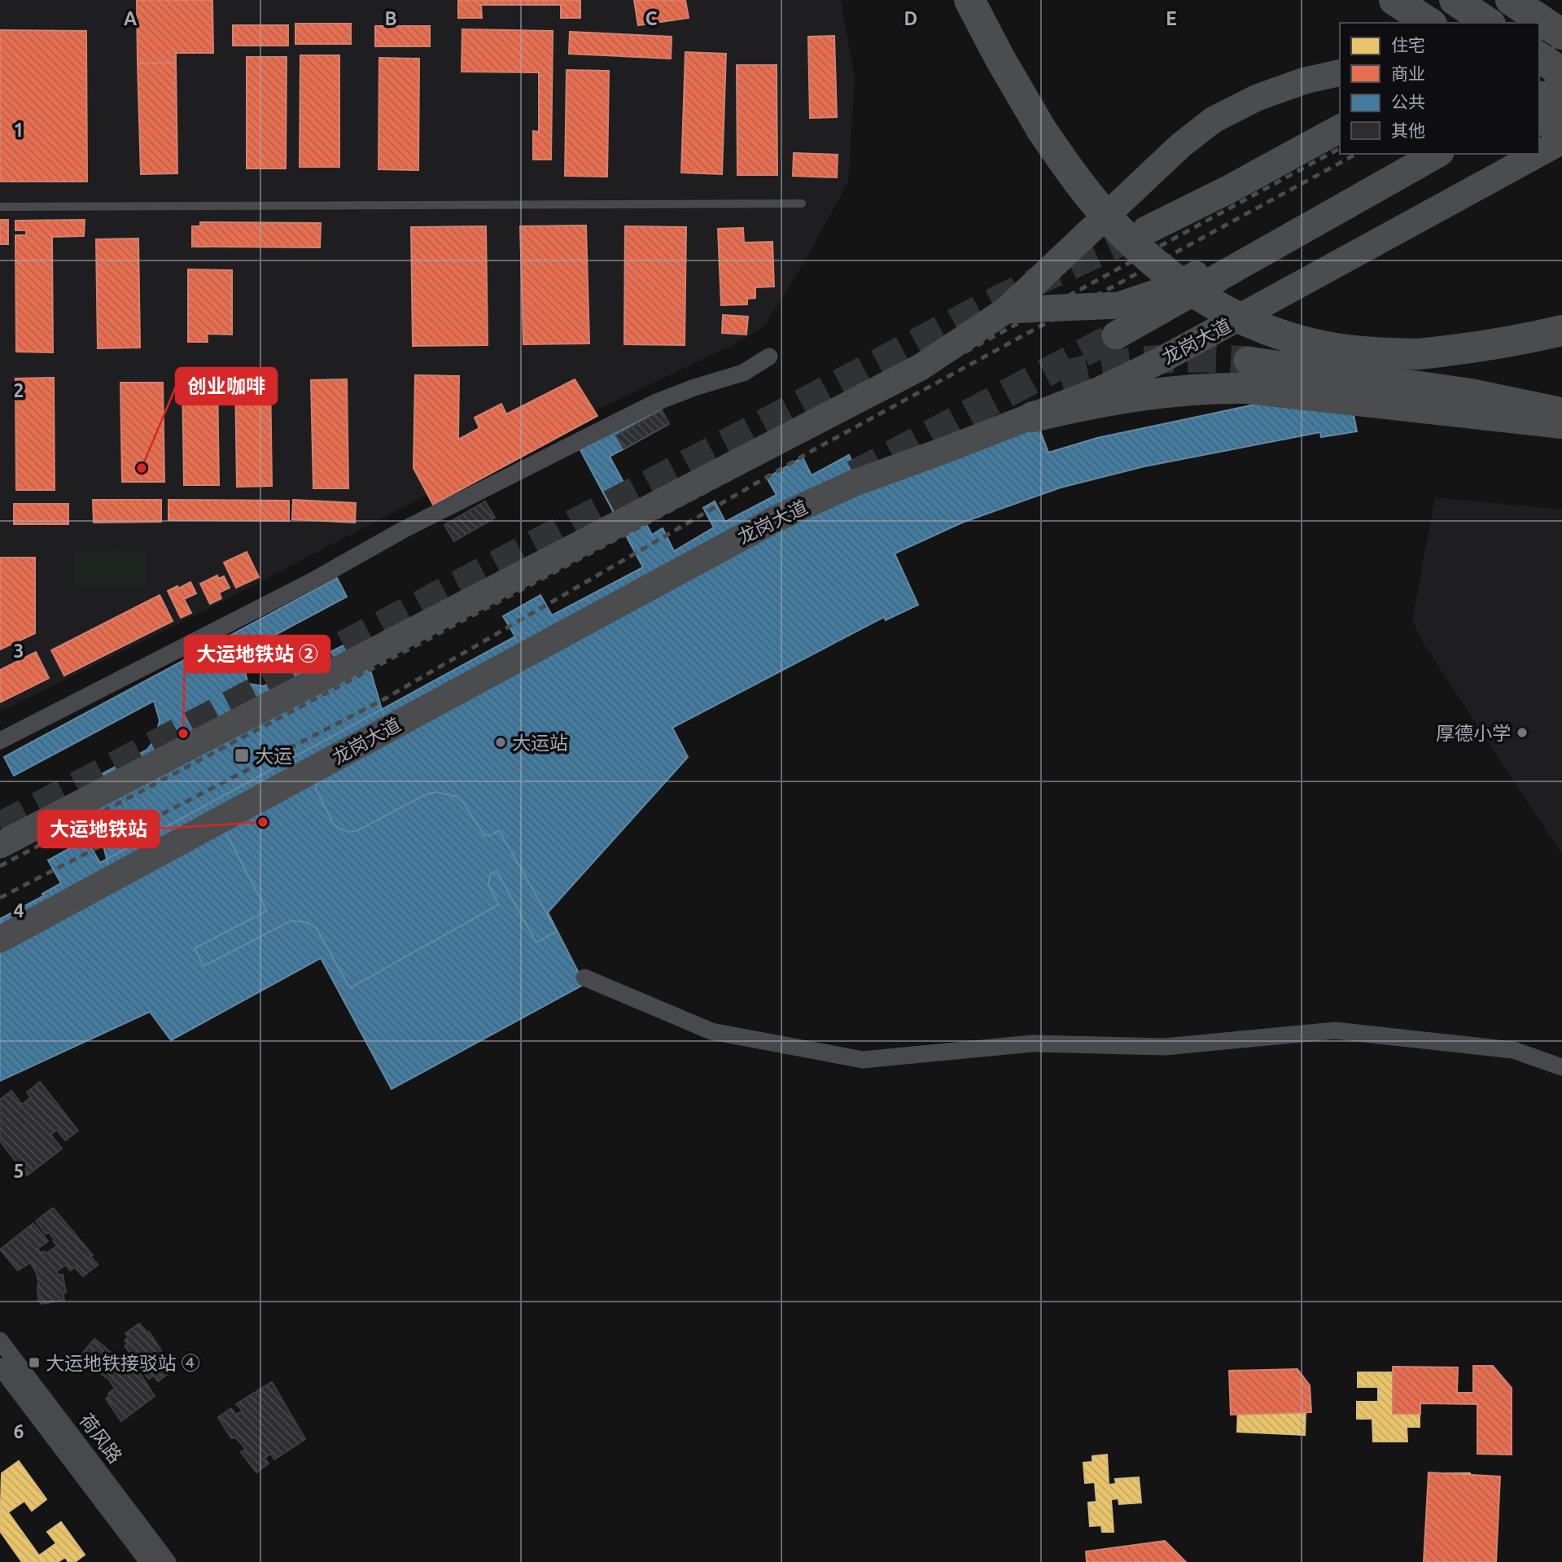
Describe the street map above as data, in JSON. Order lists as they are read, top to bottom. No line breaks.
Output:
{"streets":{"main road":["龙岗大道"],"street":["荷风路"]},"places":{"other":["创业咖啡","厚德小学","大运地铁站 ②","大运站","大运地铁站"],"transit":["大运","大运地铁接驳站 ④"]},"legend":["住宅","商业","公共","其他"],"grid":{"columns":["A","B","C","D","E"],"rows":["1","2","3","4","5","6"]}}
